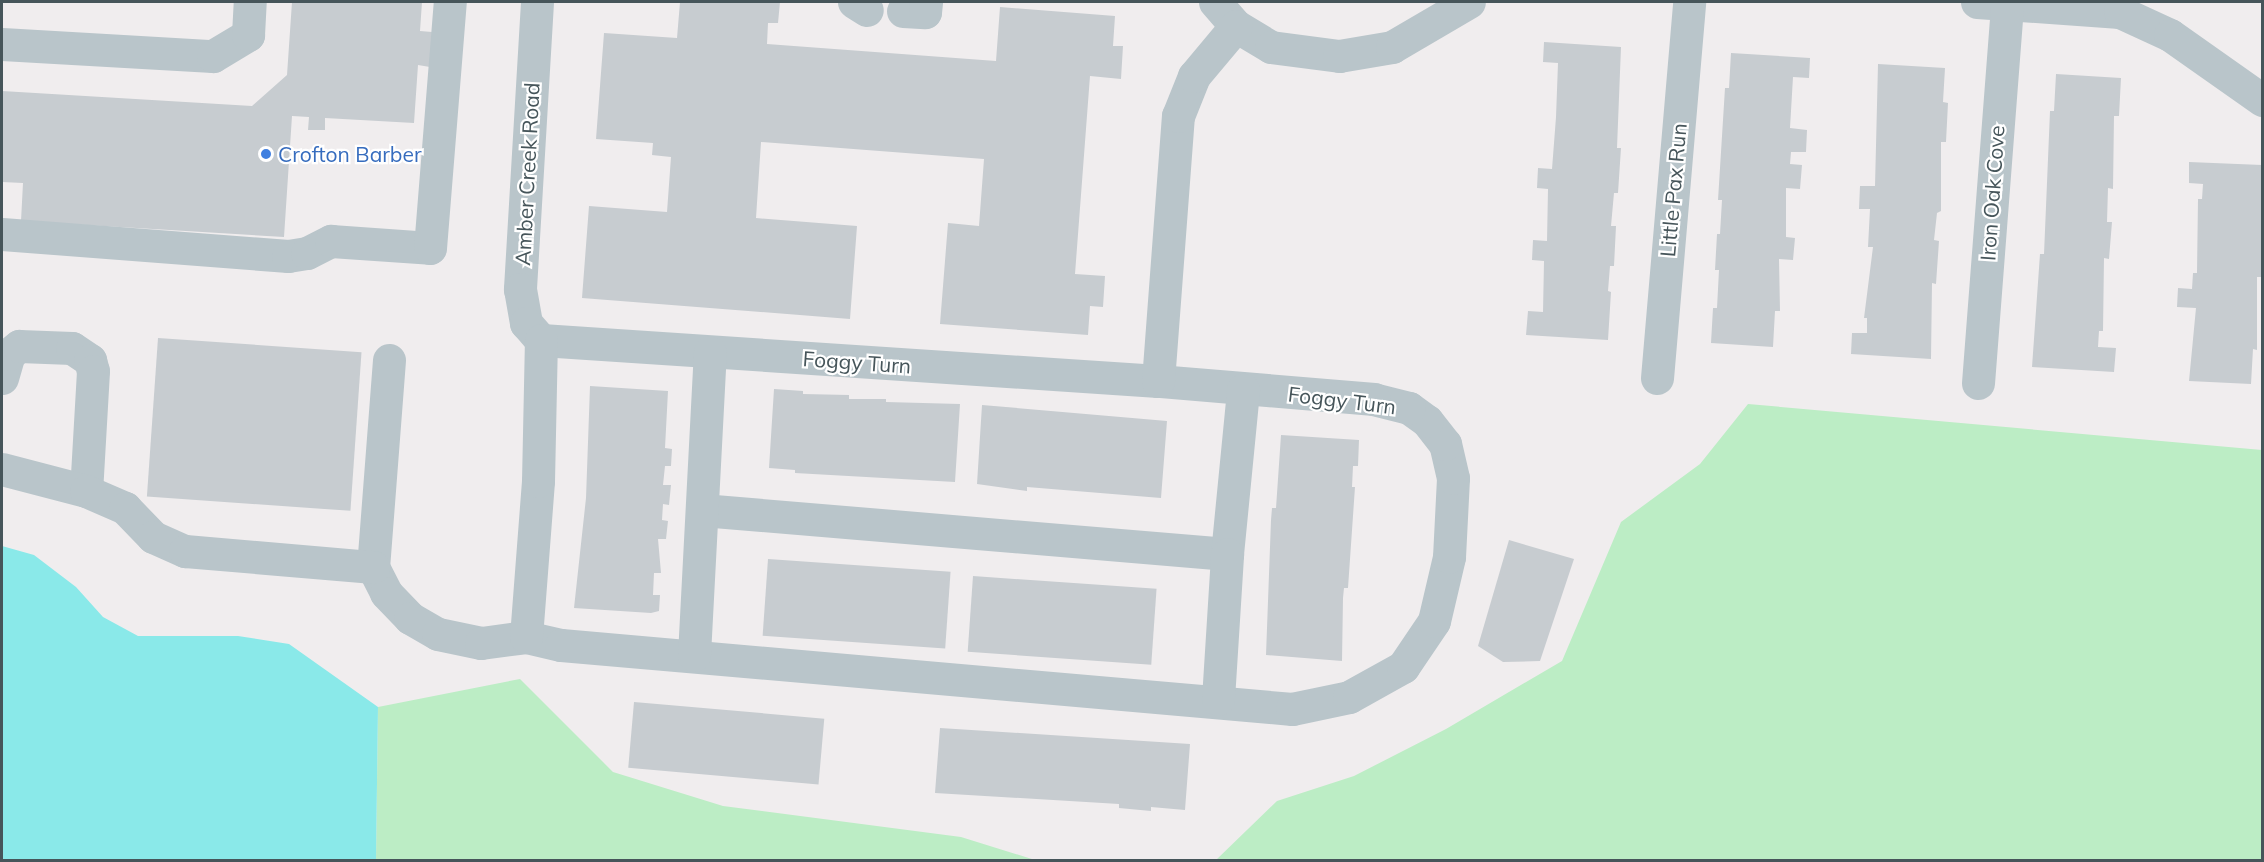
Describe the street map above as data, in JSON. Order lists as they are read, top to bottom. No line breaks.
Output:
{"streets":{"street":["Amber Creek Road","Little Pax Run","Iron Oak Cove","Foggy Turn"]},"crossings":[["Amber Creek Road","Foggy Turn"]],"places":["Crofton Barber"]}
